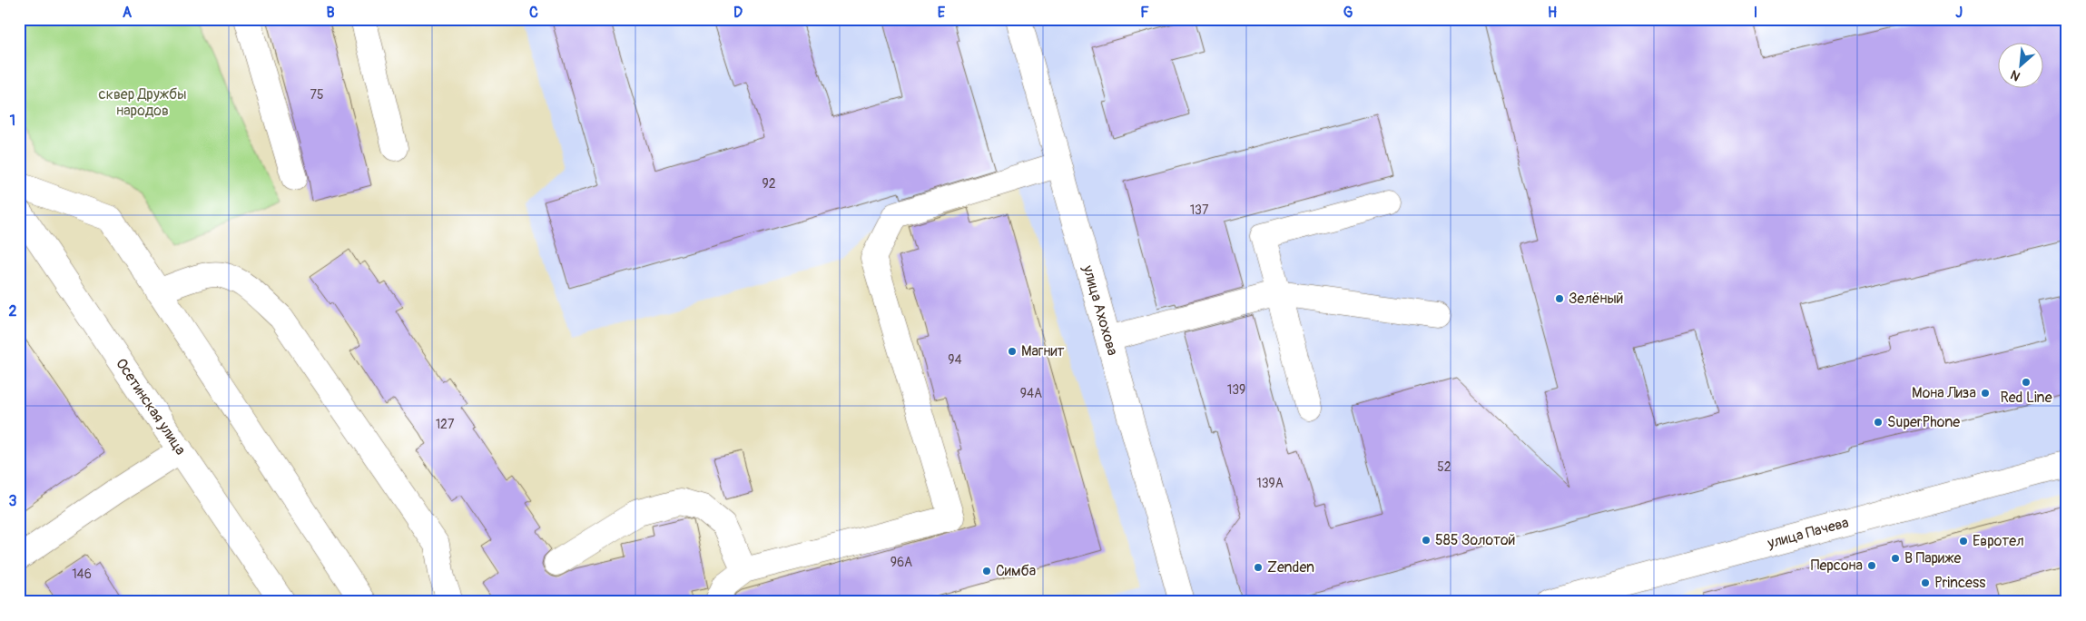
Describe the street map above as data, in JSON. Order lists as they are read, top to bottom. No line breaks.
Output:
{"streets":{"street":["улица Ахохова","Осетинская улица","улица Пачева"]},"parks":["сквер Дружбы народов"],"places":["Зелёный","Магнит","Red Line","Мона Лиза","SuperPhone","585 Золотой","Евротел","В Париже","Персона","Zenden","Симба","Princess"],"house_numbers":["75","92","137","94","139","94А","127","52","139А","96А","146"],"north":"bottom left","grid":{"columns":["A","B","C","D","E","F","G","H","I","J"],"rows":["1","2","3"]}}
